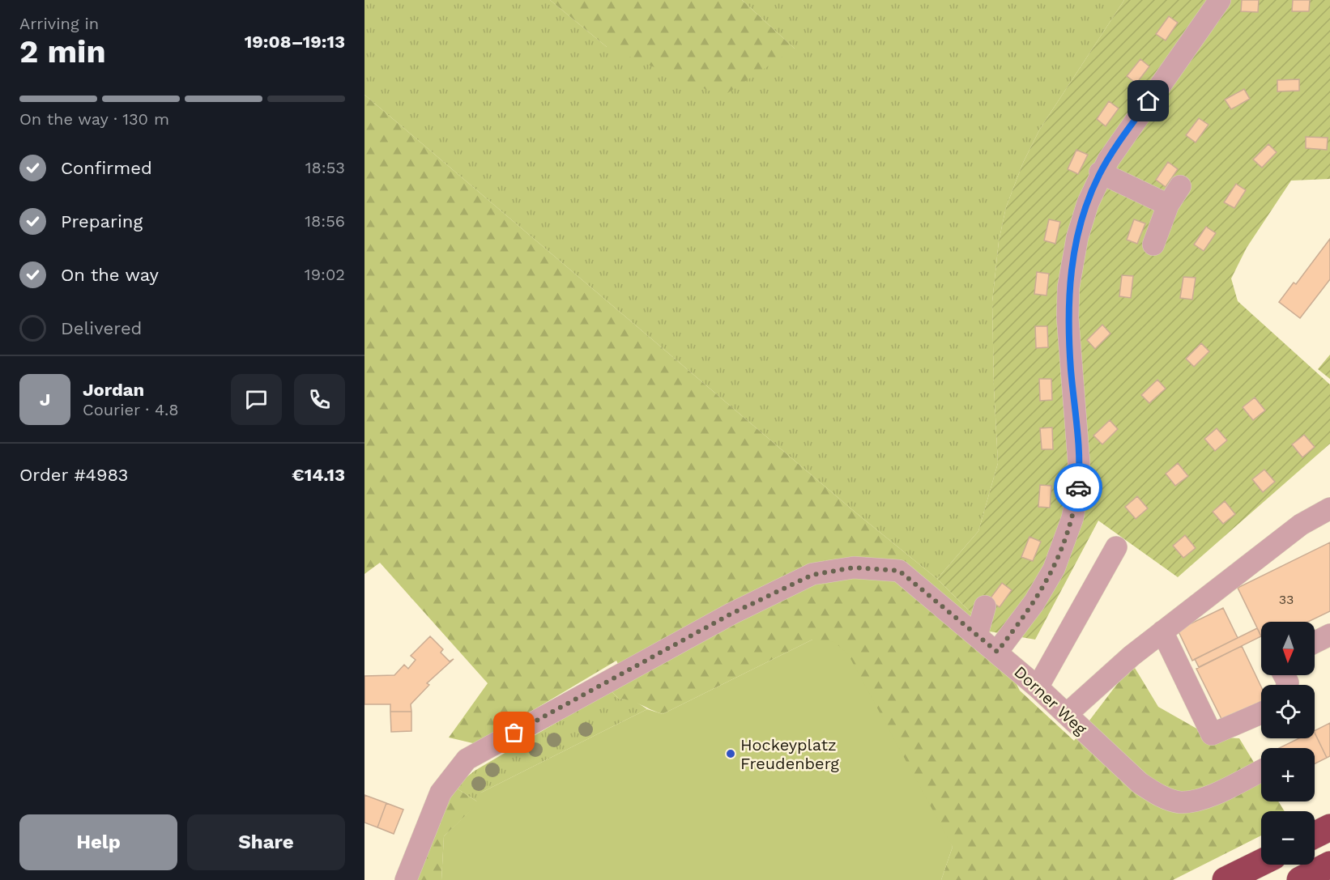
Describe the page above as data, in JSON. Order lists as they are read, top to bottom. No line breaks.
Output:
{"streets":{"street":["Dorner Weg"]},"places":["Hockeyplatz Freudenberg"],"house_numbers":["33"],"north":"bottom","page":{"heading":["2 min","Arriving in","19:08–19:13"],"panel":["Jordan","Courier · 4.8","Order #4983","€14.13"],"bar":"On the way · 130 m","list":[["Confirmed","18:53"],["Preparing","18:56"],["On the way","19:02"],"Delivered"],"round":"J","map_buttons":["+","−"],"buttons":["Help","Share"]}}
